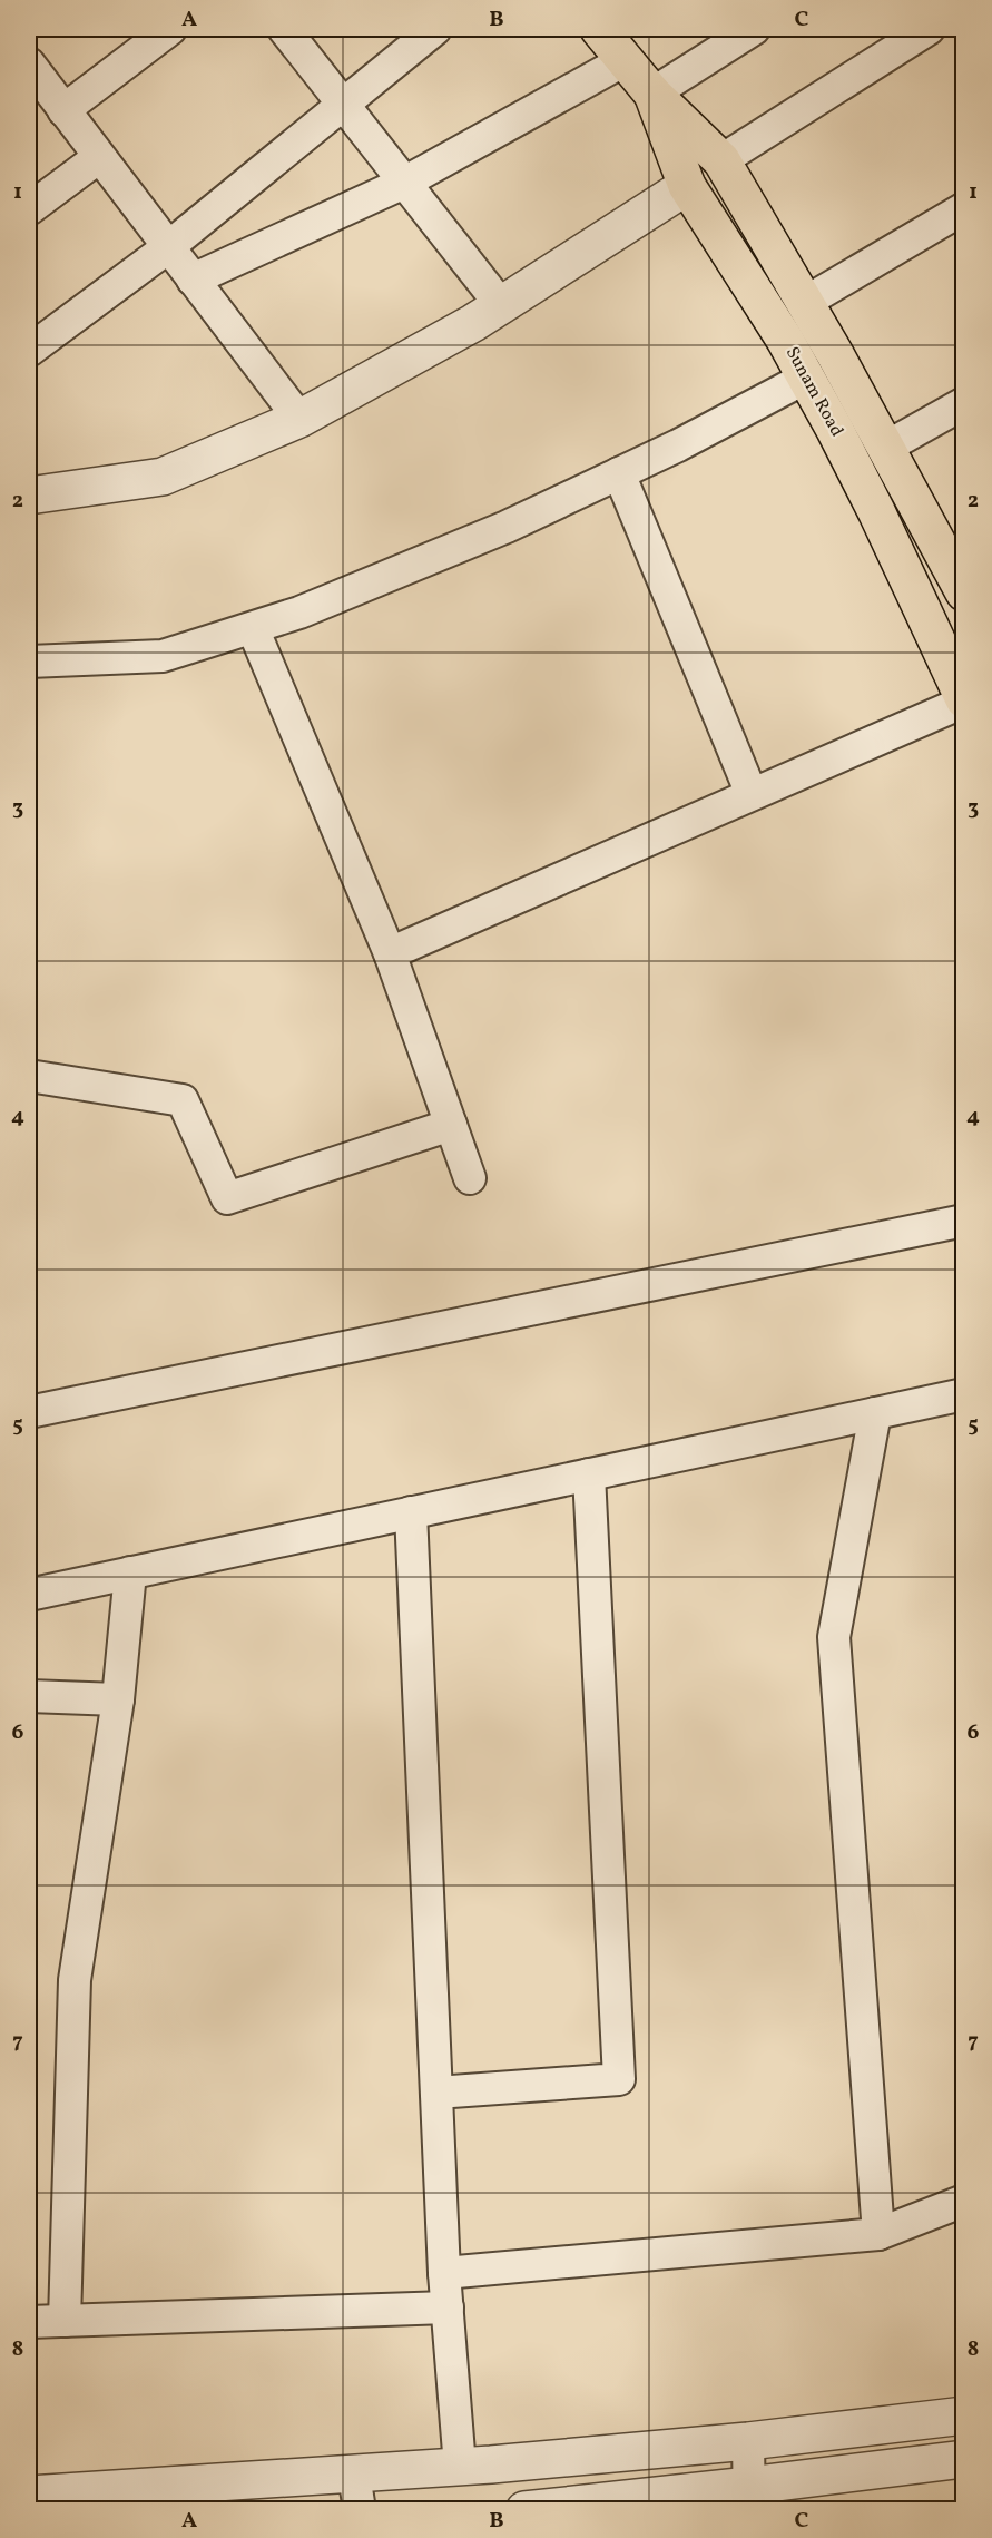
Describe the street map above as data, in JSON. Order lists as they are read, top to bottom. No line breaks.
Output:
{"streets":{"main road":["Sunam Road"]},"grid":{"columns":["A","B","C"],"rows":["1","2","3","4","5","6","7","8"]}}
